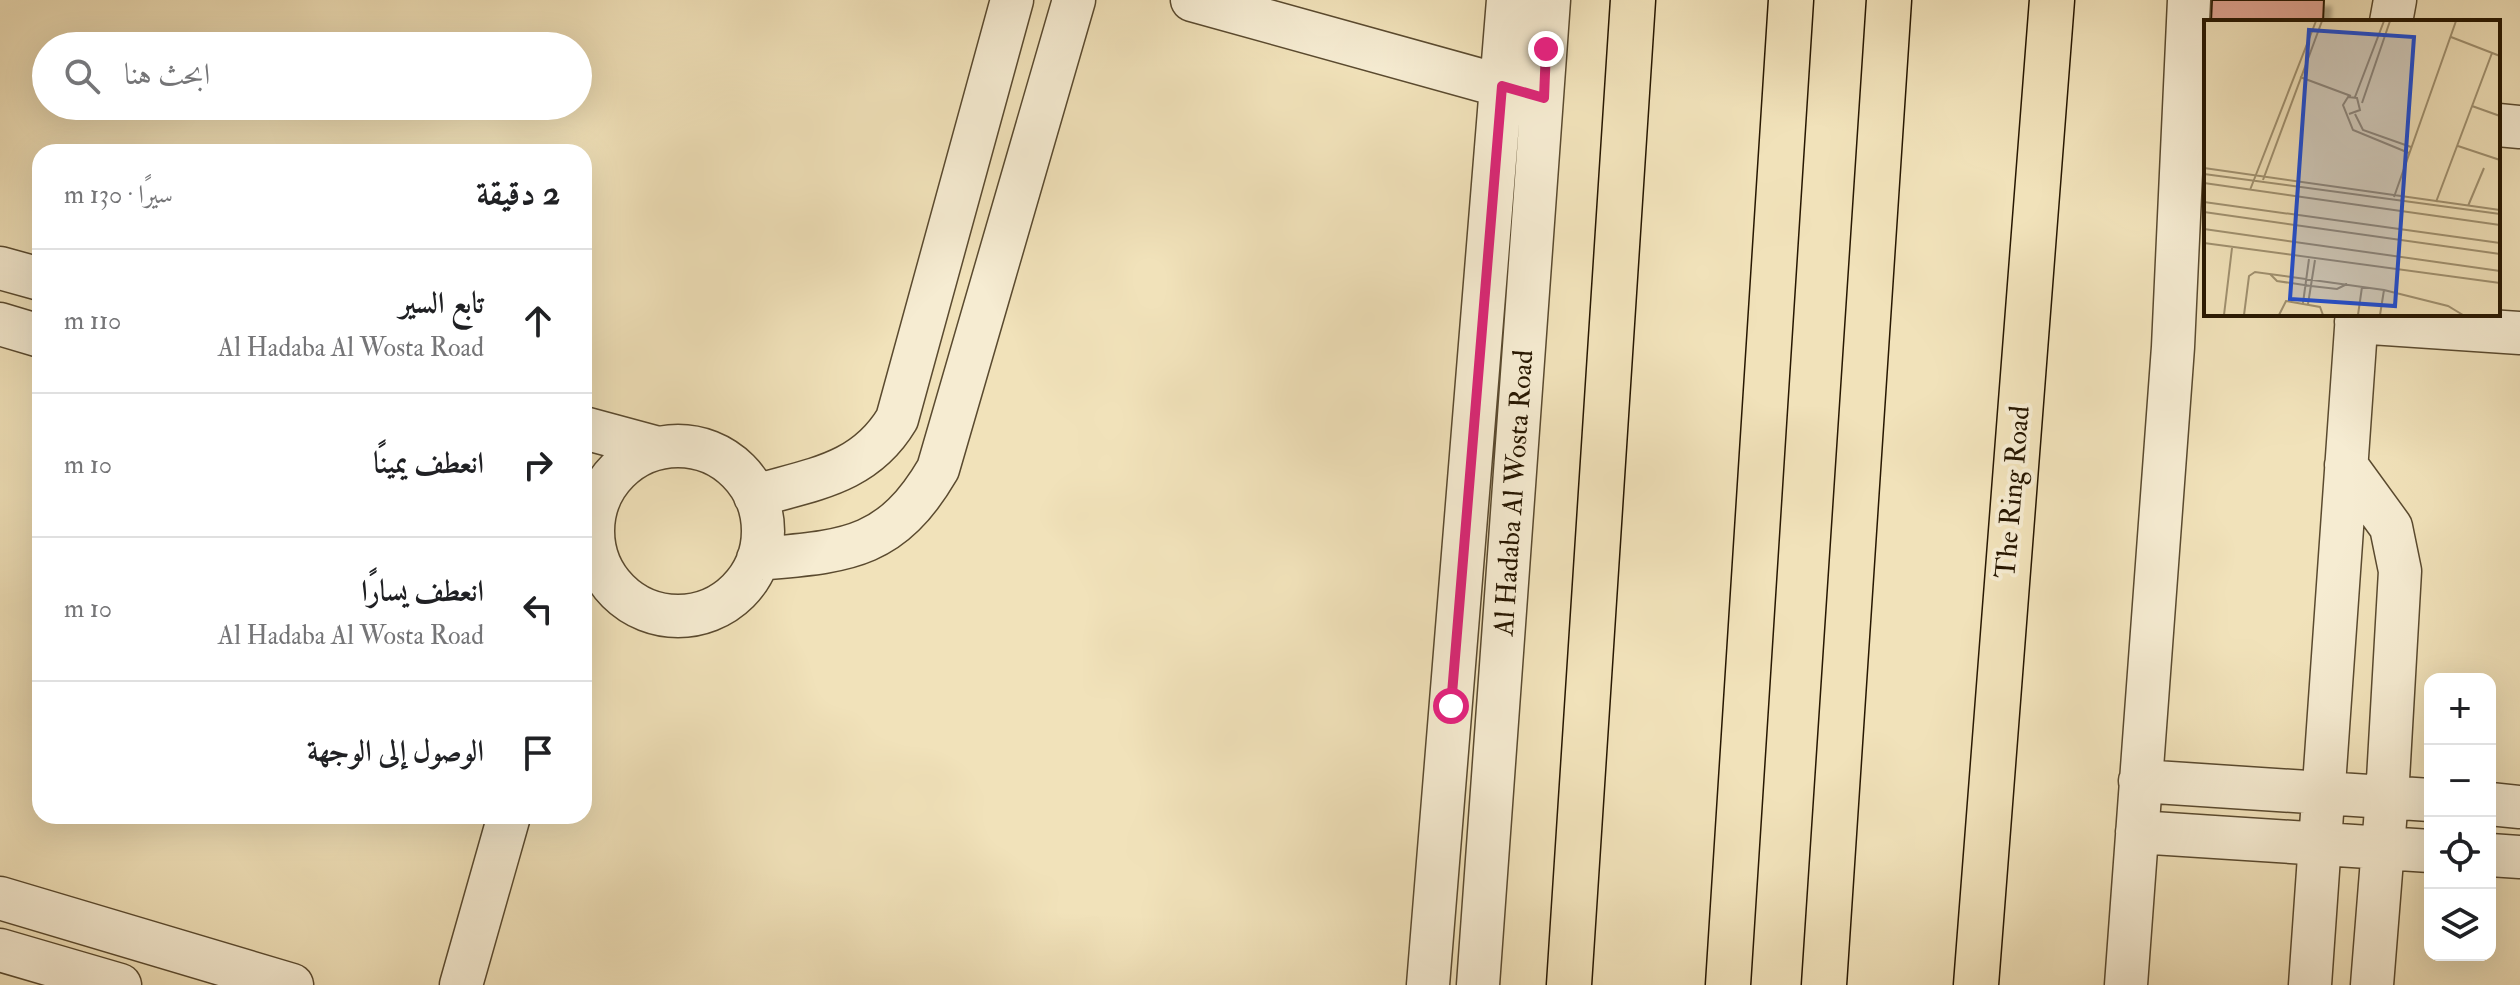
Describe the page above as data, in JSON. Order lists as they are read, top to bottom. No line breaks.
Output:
{"streets":{"highway":["The Ring Road"],"street":["Al Hadaba Al Wosta Road"]},"page":{"search":"ابحث هنا","heading":["2 دقيقة","سيرًا · 130 m"],"list":[["تابع السير","Al Hadaba Al Wosta Road","110 m"],["انعطف يمينًا","10 m"],["انعطف يسارًا","Al Hadaba Al Wosta Road","10 m"],"الوصول إلى الوجهة"],"map_buttons":["+","−"]}}
